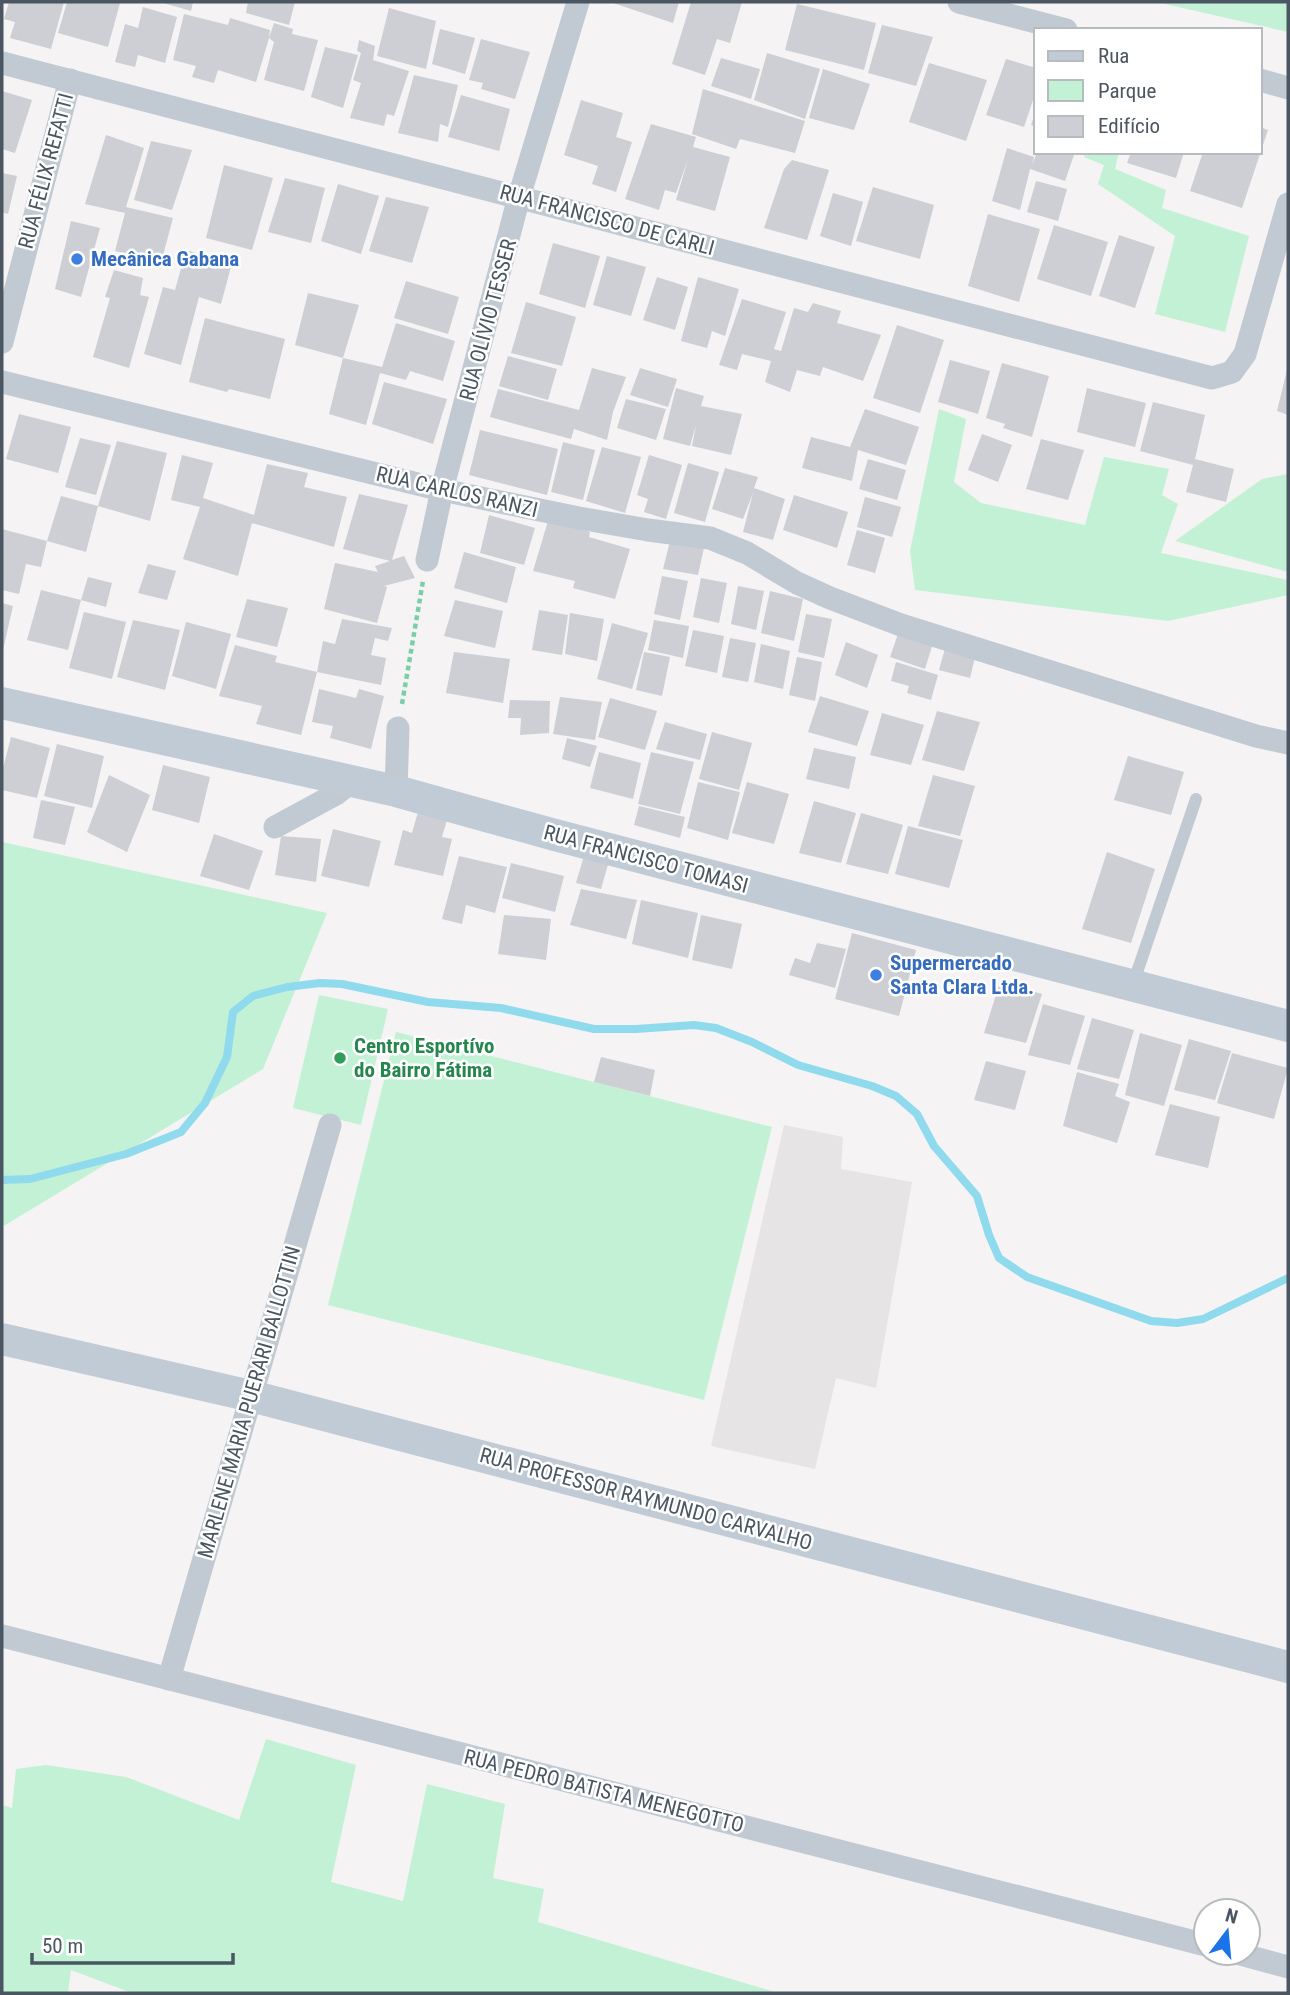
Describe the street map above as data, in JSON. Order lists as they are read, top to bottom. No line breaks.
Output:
{"streets":{"main road":["RUA FRANCISCO TOMASI","RUA PROFESSOR RAYMUNDO CARVALHO"],"street":["RUA FÉLIX REFATTI","RUA FRANCISCO DE CARLI","RUA OLÍVIO TESSER","RUA CARLOS RANZI","MARLENE MARIA PUERARI BALLOTTIN","RUA PEDRO BATISTA MENEGOTTO"]},"crossings":[["RUA FÉLIX REFATTI","RUA FRANCISCO DE CARLI"],["RUA FRANCISCO DE CARLI","RUA OLÍVIO TESSER"],["RUA OLÍVIO TESSER","RUA CARLOS RANZI"],["MARLENE MARIA PUERARI BALLOTTIN","RUA PROFESSOR RAYMUNDO CARVALHO"],["MARLENE MARIA PUERARI BALLOTTIN","RUA PEDRO BATISTA MENEGOTTO"]],"places":["Mecânica Gabana","Supermercado Santa Clara Ltda.","Centro Esportívo do Bairro Fátima"],"legend":["Rua","Parque","Edifício"],"scale_bar":"50 m","north":"top"}
